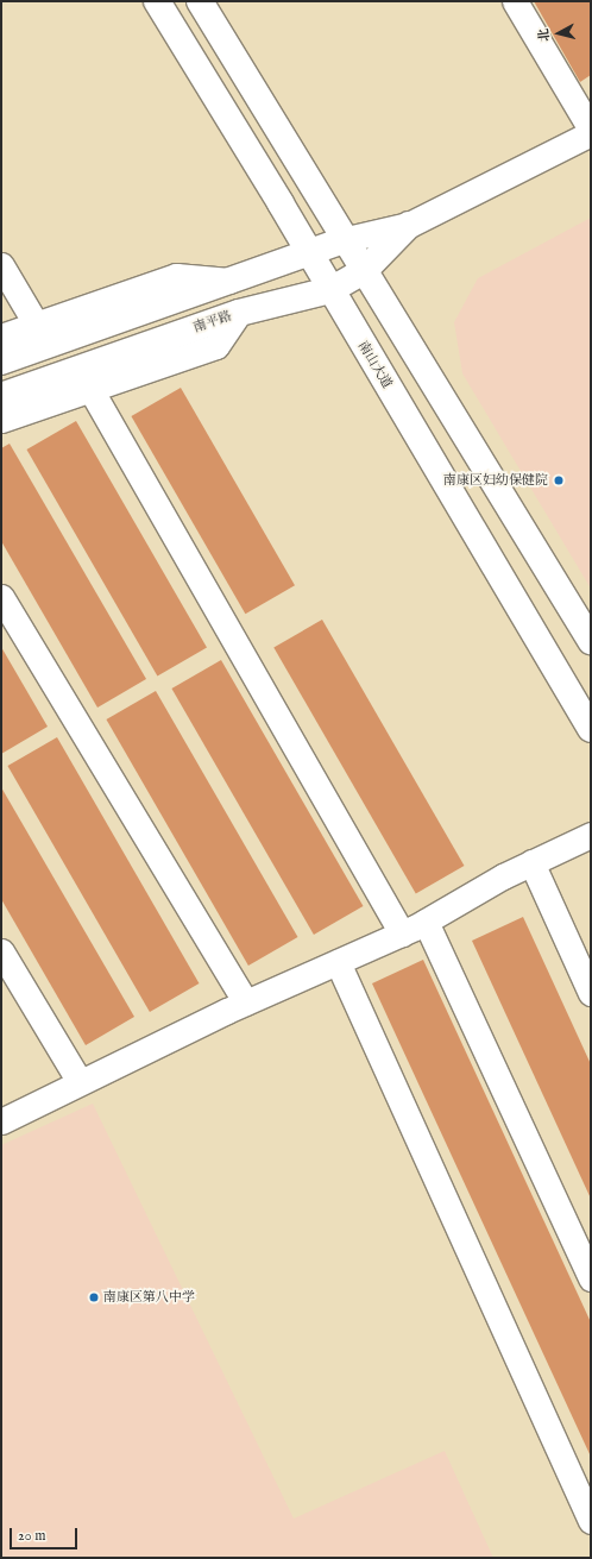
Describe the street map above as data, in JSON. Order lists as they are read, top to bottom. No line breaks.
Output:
{"streets":{"main road":["南平路","南山大道"]},"crossings":[["南平路","南山大道"]],"places":["南康区妇幼保健院","南康区第八中学"],"scale_bar":"20 m","north":"left"}
